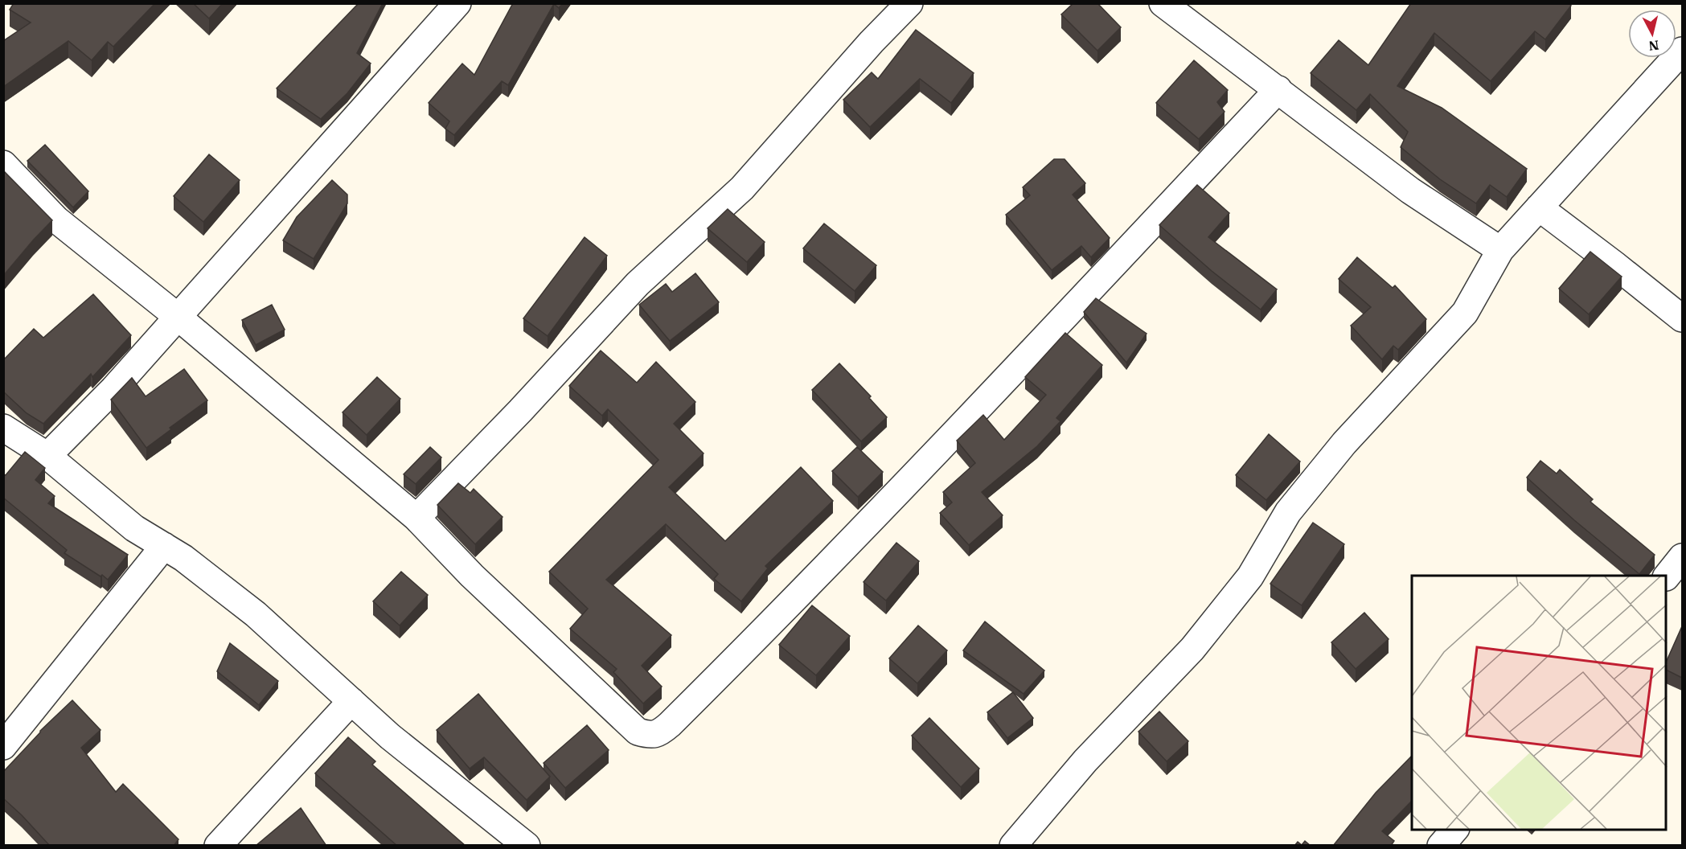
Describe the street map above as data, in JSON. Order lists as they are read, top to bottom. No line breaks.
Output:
{"north":"bottom"}
